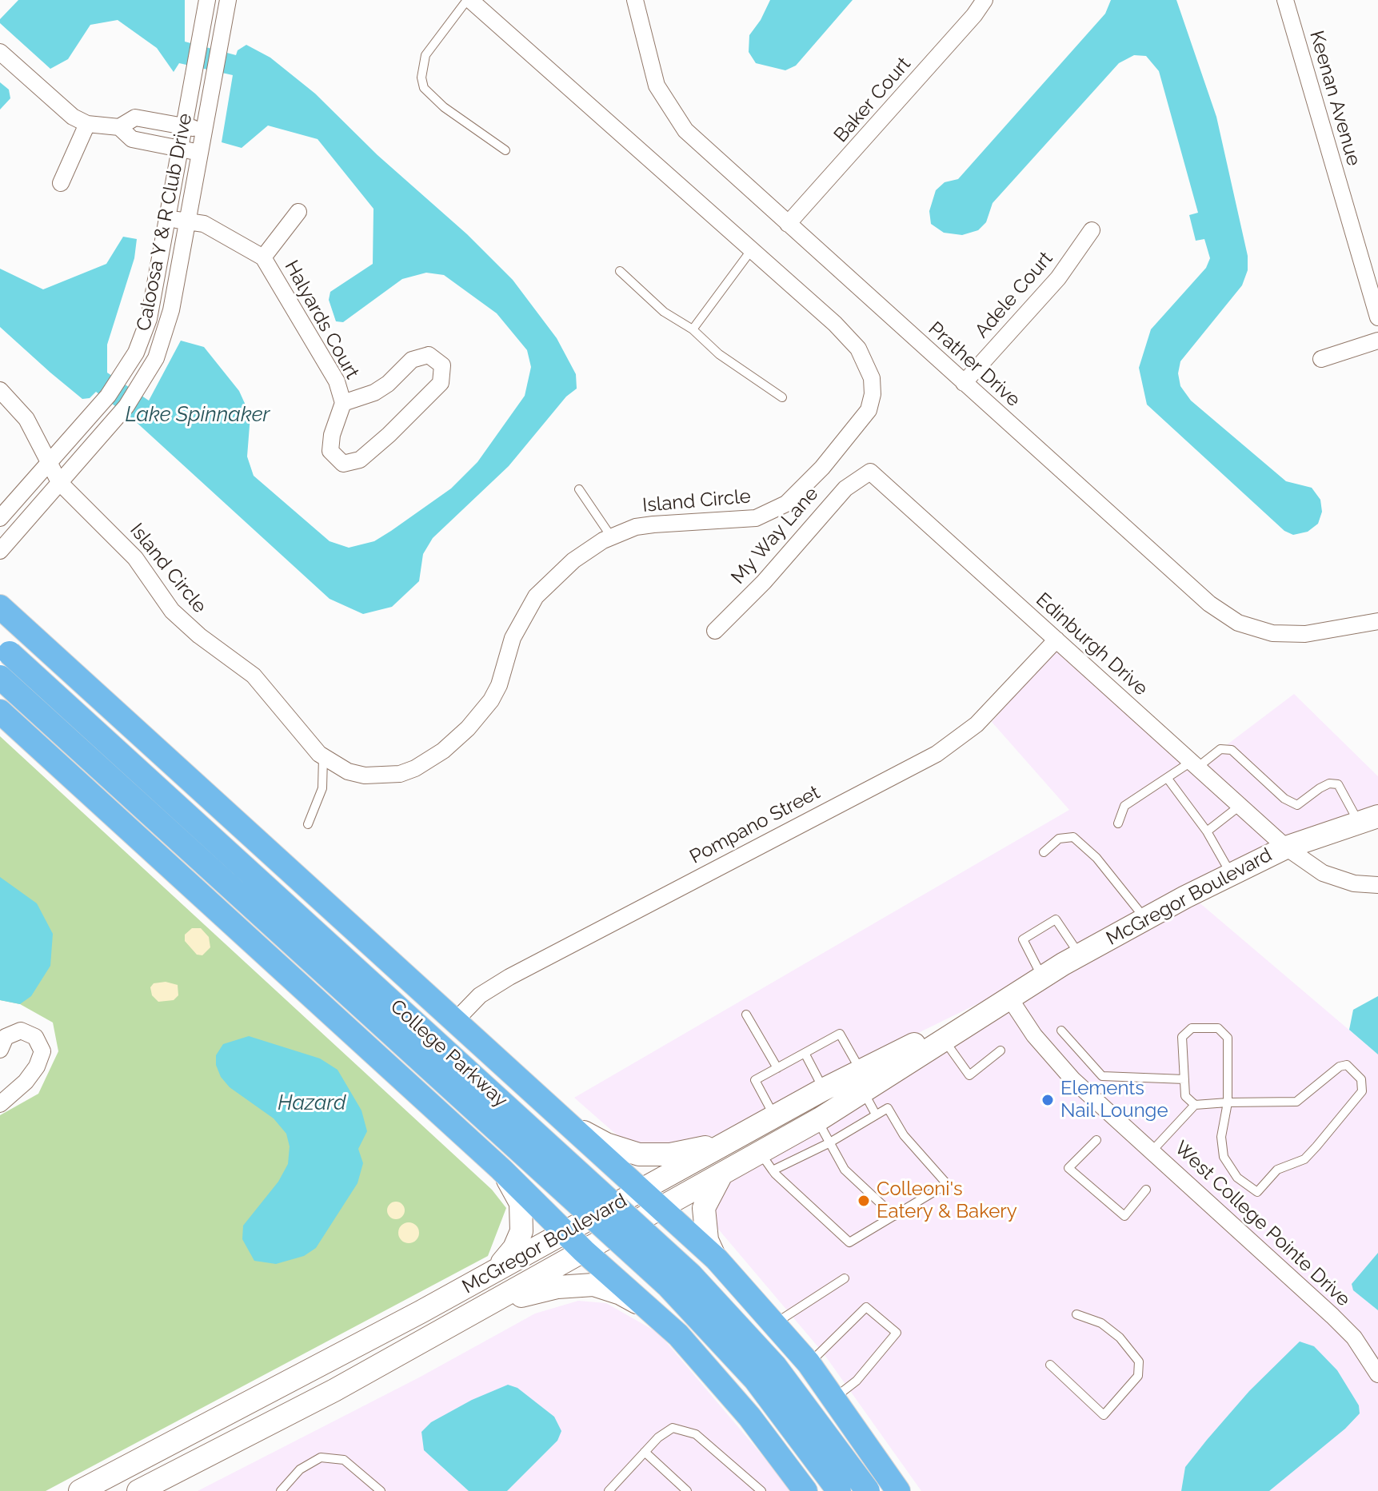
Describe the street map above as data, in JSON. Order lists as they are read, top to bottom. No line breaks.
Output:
{"streets":{"main road":["McGregor Boulevard","College Parkway"],"street":["Keenan Avenue","Baker Court","Caloosa Y & R Club Drive","Adele Court","Halyards Court","Prather Drive","Island Circle","My Way Lane","Edinburgh Drive","Pompano Street","West College Pointe Drive"]},"crossings":[["Baker Court","Prather Drive"],["Caloosa Y & R Club Drive","Halyards Court"],["Caloosa Y & R Club Drive","Island Circle"],["Adele Court","Prather Drive"],["My Way Lane","Edinburgh Drive"],["Edinburgh Drive","Pompano Street"],["Edinburgh Drive","McGregor Boulevard"],["McGregor Boulevard","West College Pointe Drive"]],"water":["Lake Spinnaker","Hazard"],"places":["Elements Nail Lounge","Colleoni's Eatery & Bakery"]}
